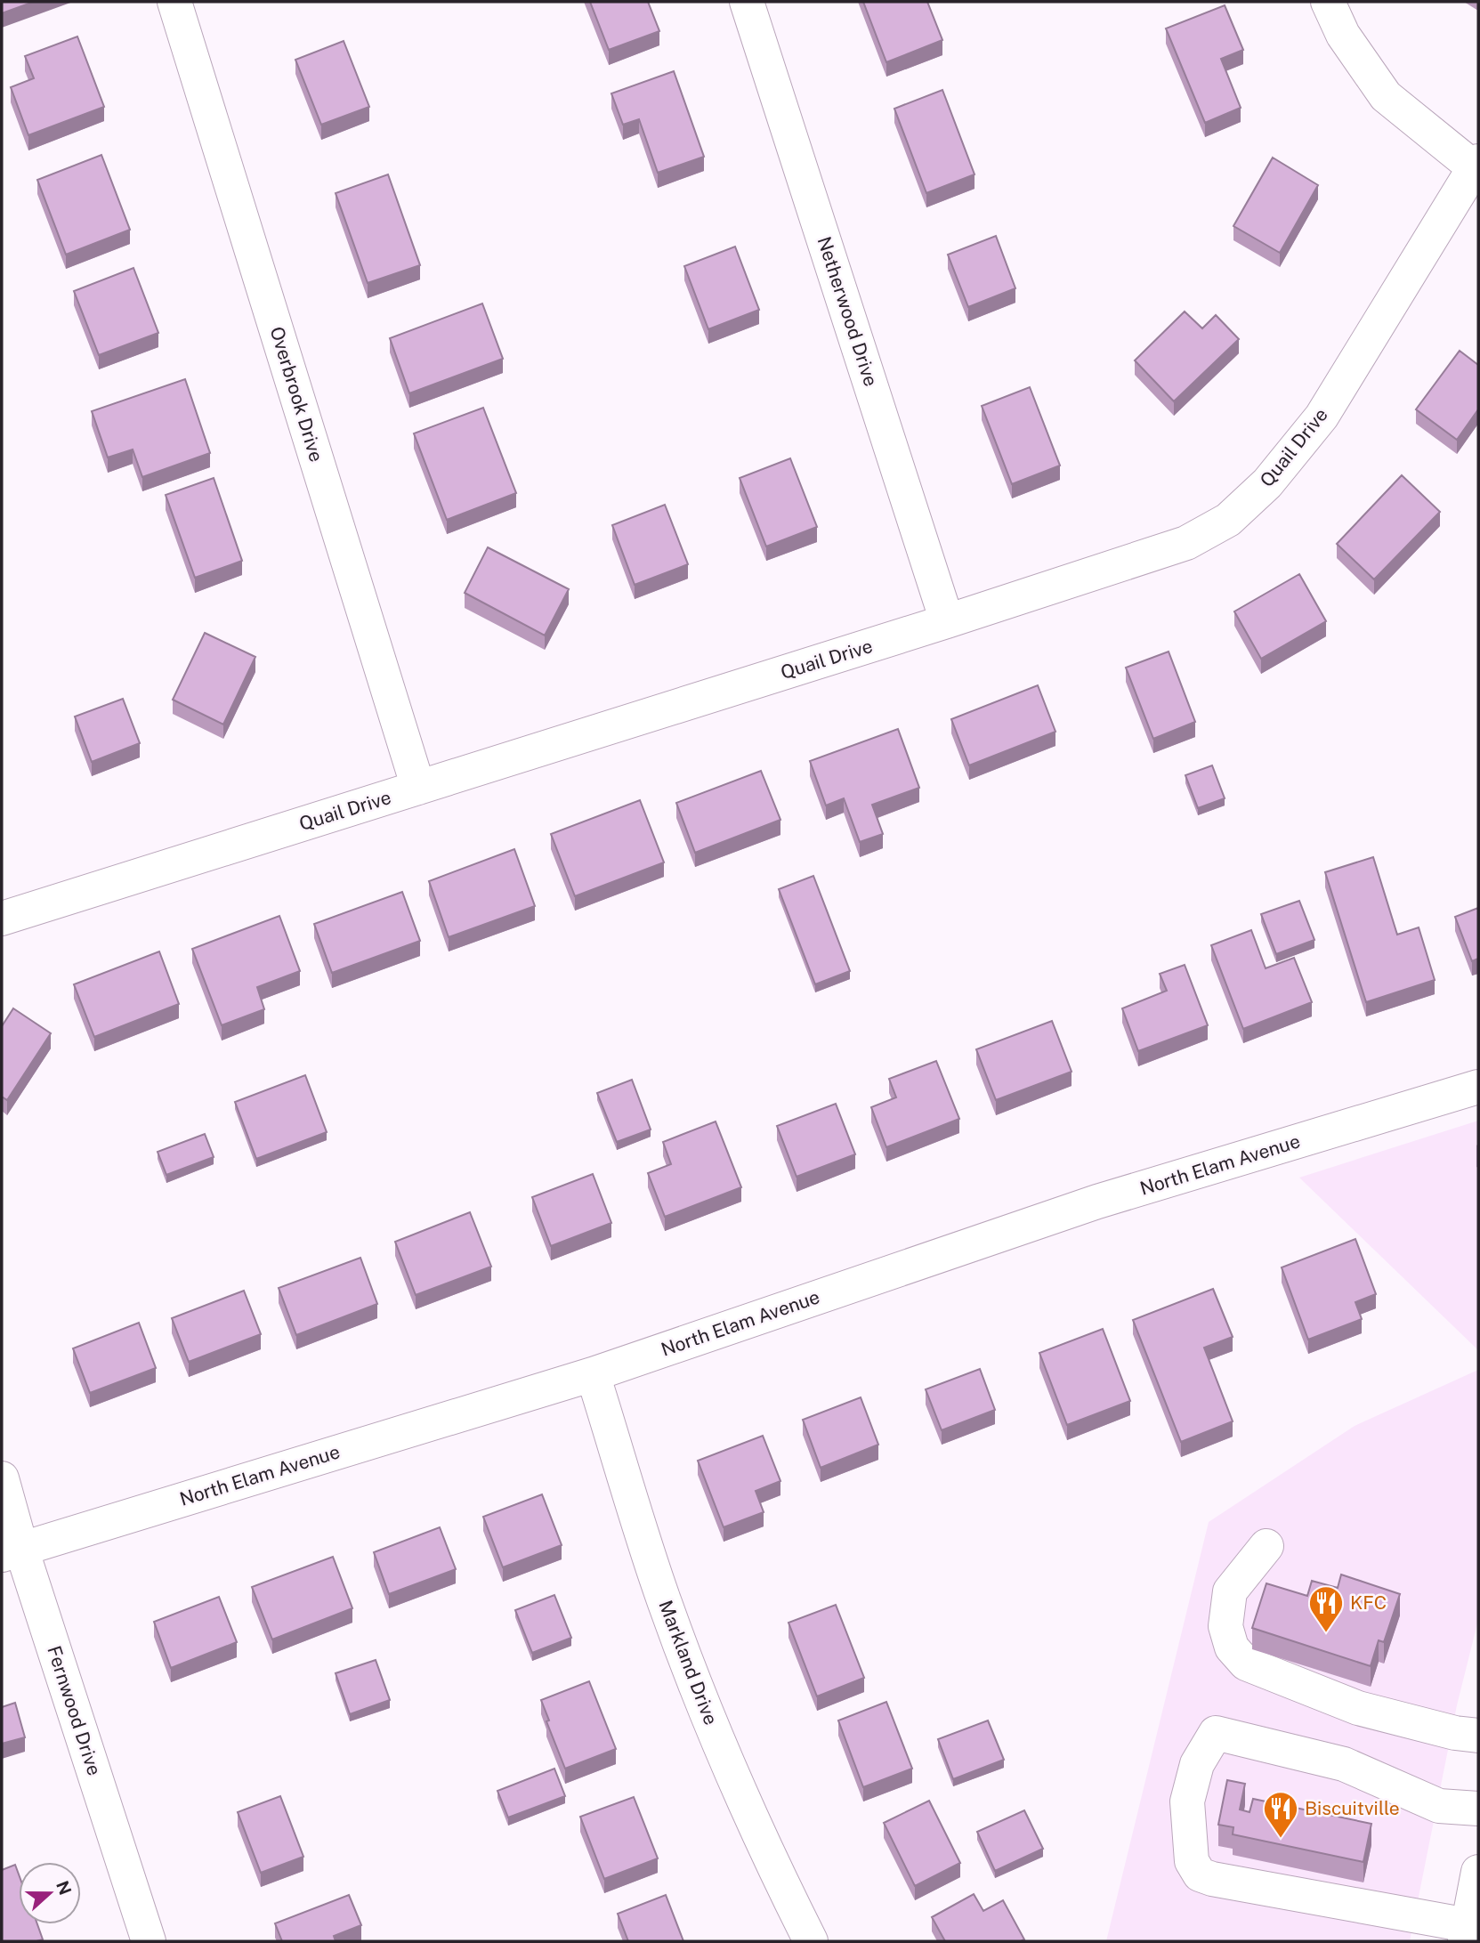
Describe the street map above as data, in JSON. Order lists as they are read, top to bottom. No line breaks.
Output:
{"streets":{"street":["Netherwood Drive","Overbrook Drive","Quail Drive","North Elam Avenue","Markland Drive","Fernwood Drive"]},"crossings":[["Netherwood Drive","Quail Drive"],["Overbrook Drive","Quail Drive"],["North Elam Avenue","Markland Drive"],["North Elam Avenue","Fernwood Drive"]],"places":{"restaurant":["KFC","Biscuitville"]},"north":"right"}
